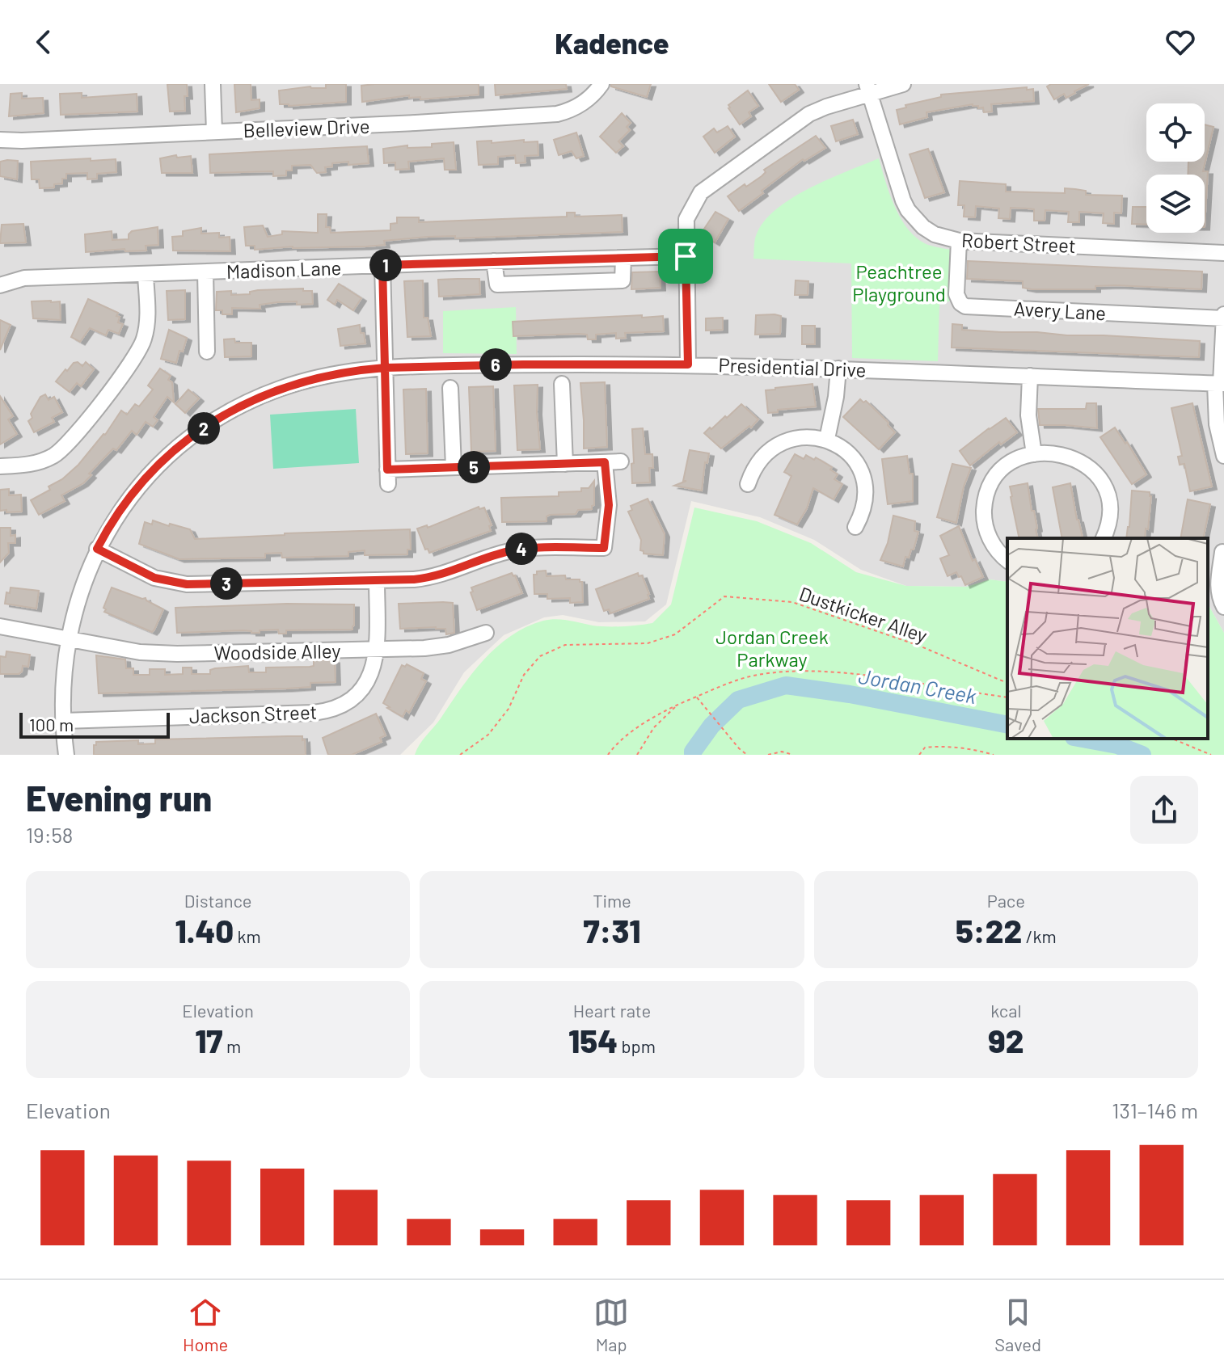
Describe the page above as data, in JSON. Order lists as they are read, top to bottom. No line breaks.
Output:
{"streets":{"street":["Belleview Drive","Robert Street","Madison Lane","Avery Lane","Presidential Drive","Woodside Alley","Jackson Street"],"path":["Dustkicker Alley"]},"crossings":[["Robert Street","Avery Lane"],["Presidential Drive","Woodside Alley"],["Presidential Drive","Jackson Street"],["Woodside Alley","Jackson Street"]],"water":["Jordan Creek"],"parks":["Peachtree Playground","Jordan Creek Parkway"],"scale_bar":"100 m","page":{"header":"Kadence","pins":["1","6","2","5","4","3"],"scale":"100 m","heading":["Evening run","19:58"],"stats":[["Distance","1.40 km"],["Time","7:31"],["Pace","5:22 /km"],["Elevation","17 m"],["Heart rate","154 bpm"],["kcal","92"]],"chart":["Elevation","131–146 m"],"tabs":["Home","Map","Saved"]}}
